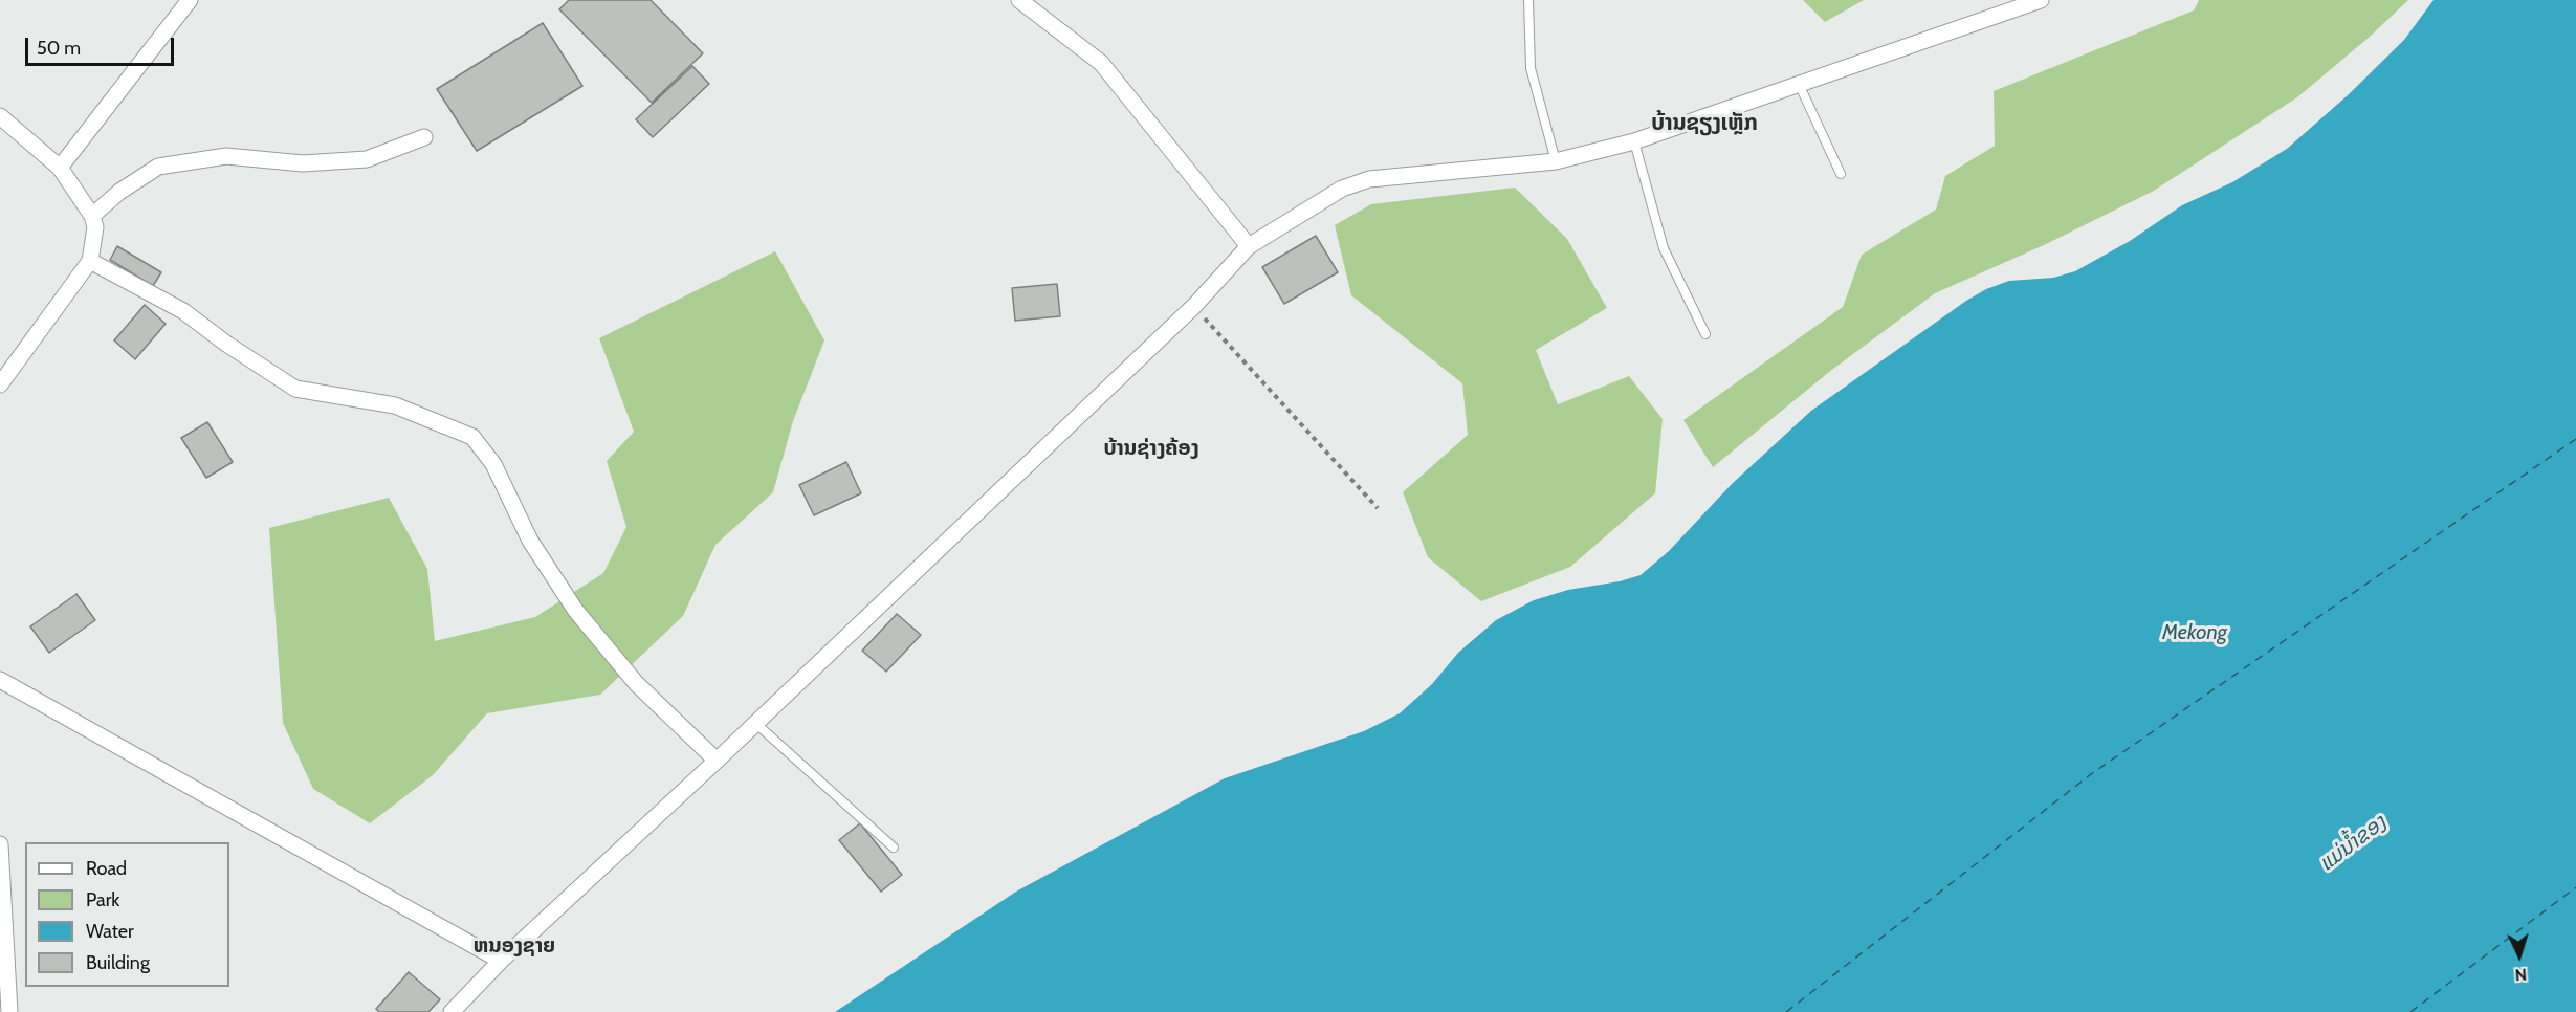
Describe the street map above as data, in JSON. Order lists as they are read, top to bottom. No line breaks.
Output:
{"districts":["ບ້ານຊຽງເຫຼັກ","ບ້ານຊ່າງຄ້ອງ","ຫນອງຊາຍ"],"water":["Mekong","ແມ່ນ້ຳຂອງ"],"legend":["Road","Park","Water","Building"],"scale_bar":"50 m","north":"bottom"}
